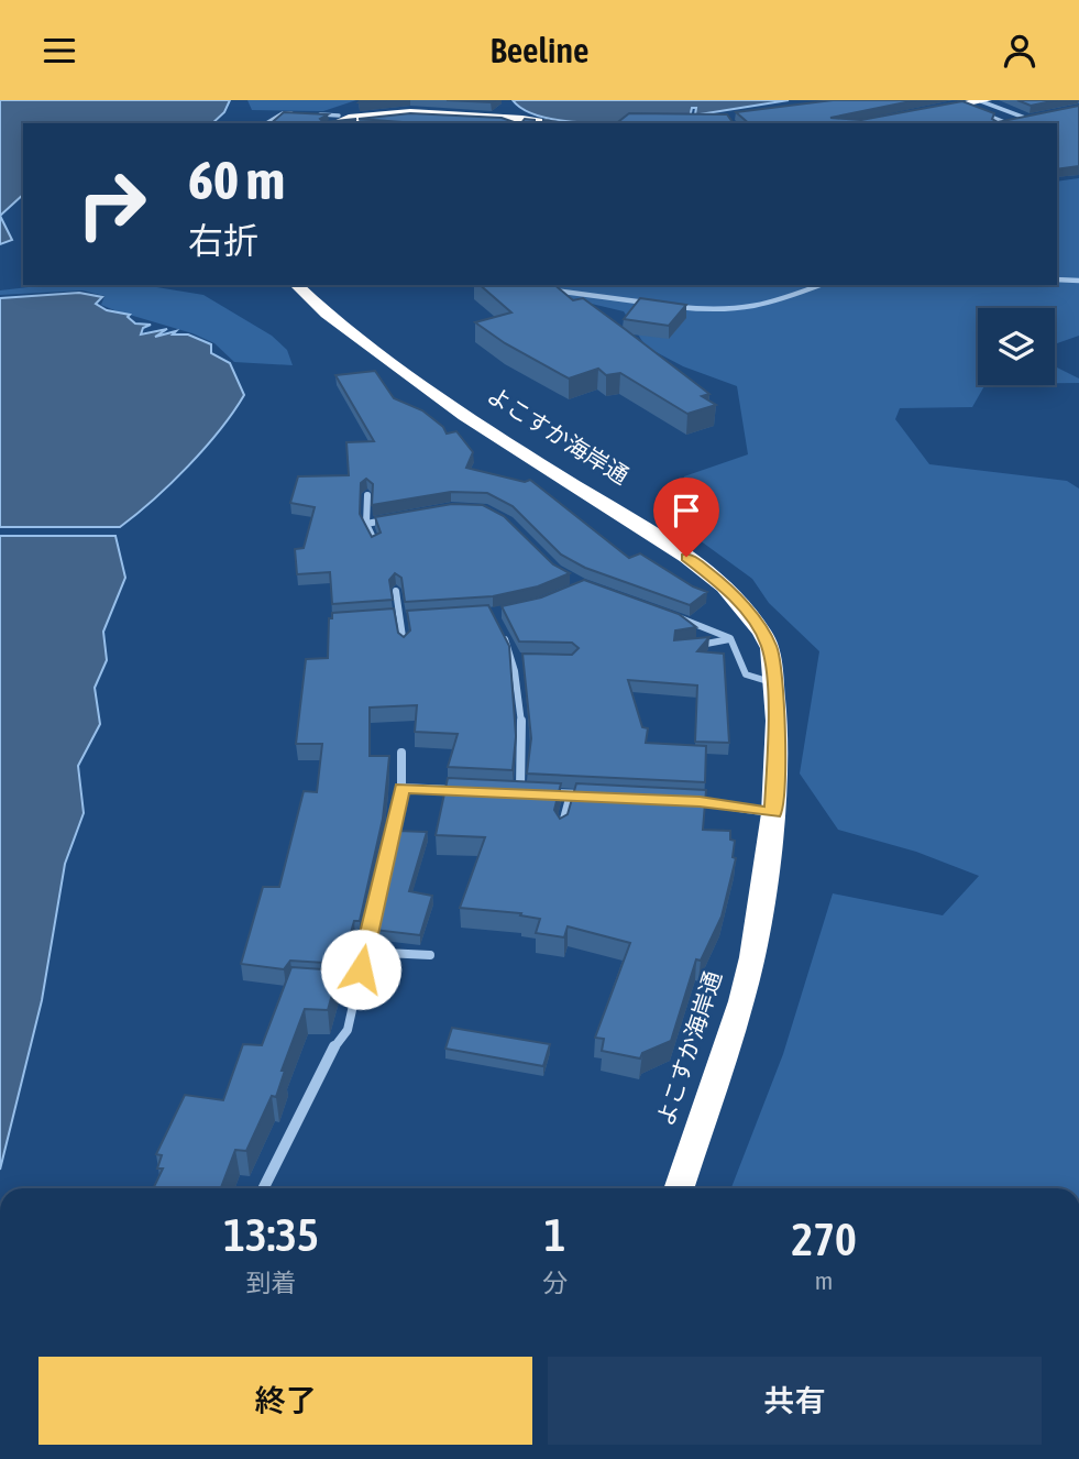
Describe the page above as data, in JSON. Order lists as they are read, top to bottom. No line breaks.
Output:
{"streets":{"highway":["よこすか海岸通"]},"page":{"header":"Beeline","turn":["60 m","右折"],"eta":["13:35","到着","1","分","270","m"],"buttons":["終了","共有"]}}
